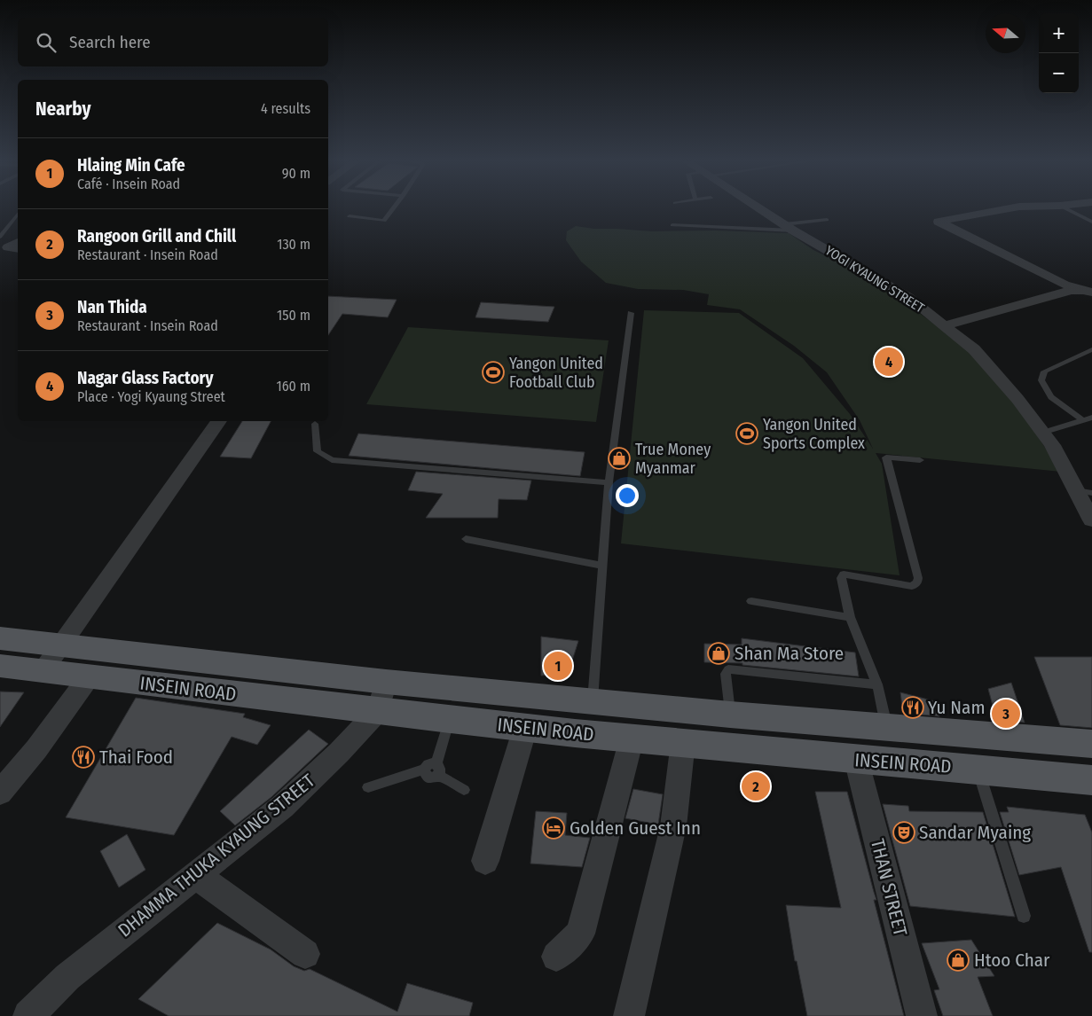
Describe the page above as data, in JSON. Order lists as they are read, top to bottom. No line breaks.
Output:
{"streets":{"main road":["INSEIN ROAD"],"street":["YOGI KYAUNG STREET","DHAMMA THUKA KYAUNG STREET","THAN STREET"]},"crossings":[["INSEIN ROAD","DHAMMA THUKA KYAUNG STREET"],["INSEIN ROAD","THAN STREET"]],"places":{"sports":["Yangon United Football Club","Yangon United Sports Complex"],"shop":["True Money Myanmar","Shan Ma Store","Htoo Char"],"restaurant":["Yu Nam","Thai Food"],"hotel":["Golden Guest Inn"],"theatre":["Sandar Myaing"]},"north":"left","page":{"map_buttons":["+","−"],"search":"Search here","heading":["Nearby","4 results"],"list":[{"mark":"1","name":"Hlaing Min Cafe","note":"Café · Insein Road","value":"90 m"},{"mark":"2","name":"Rangoon Grill and Chill","note":"Restaurant · Insein Road","value":"130 m"},{"mark":"3","name":"Nan Thida","note":"Restaurant · Insein Road","value":"150 m"},{"mark":"4","name":"Nagar Glass Factory","note":"Place · Yogi Kyaung Street","value":"160 m"}],"pins":["4","1","3","2"]}}
